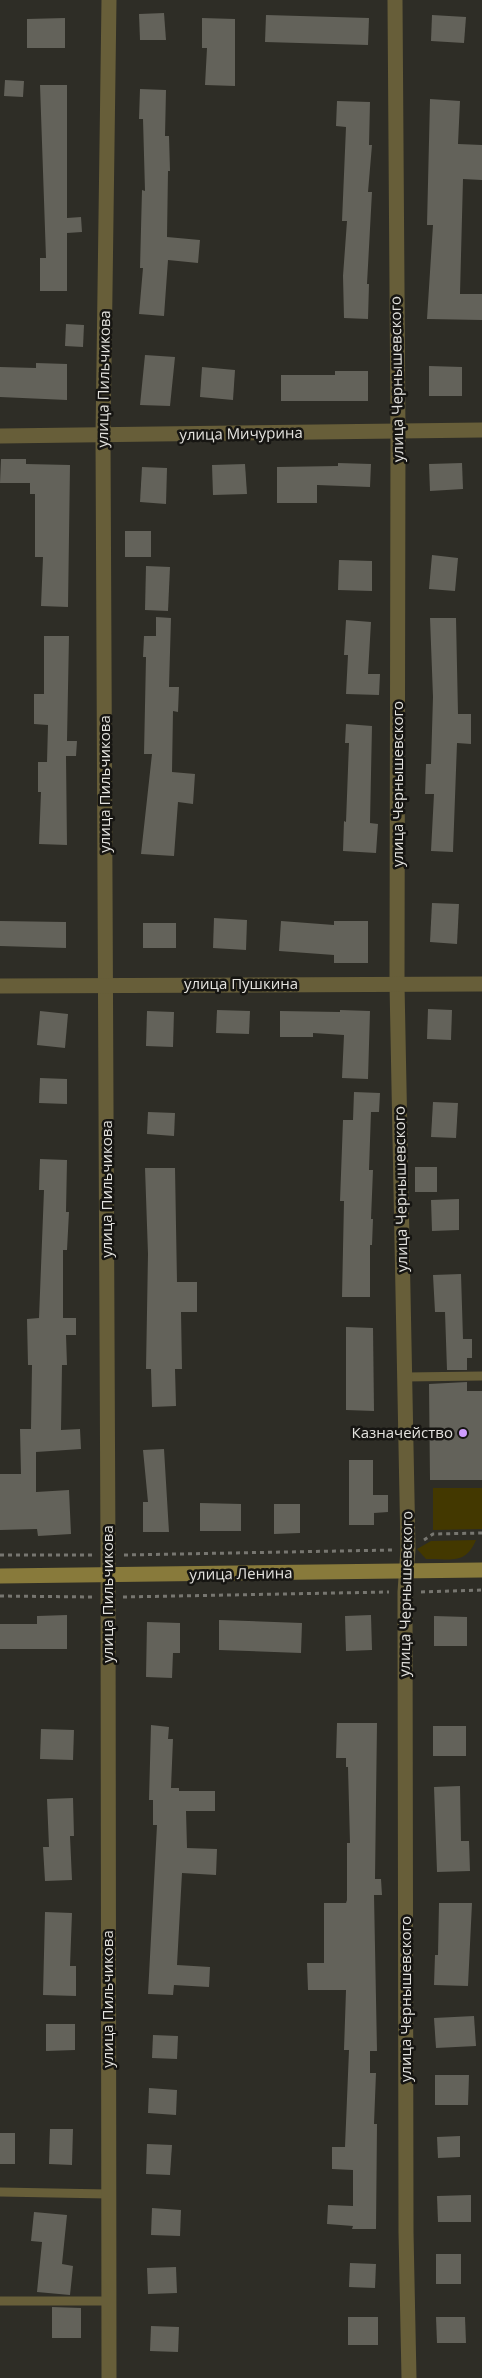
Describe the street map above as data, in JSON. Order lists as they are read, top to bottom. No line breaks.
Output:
{"streets":{"main road":["улица Ленина"],"street":["улица Пильчикова","улица Чернышевского","улица Мичурина","улица Пушкина"]},"crossings":[["улица Пильчикова","улица Мичурина"],["улица Пильчикова","улица Пушкина"],["улица Пильчикова","улица Ленина"],["улица Чернышевского","улица Мичурина"],["улица Чернышевского","улица Пушкина"],["улица Чернышевского","улица Ленина"]],"places":["Казначейство"]}
